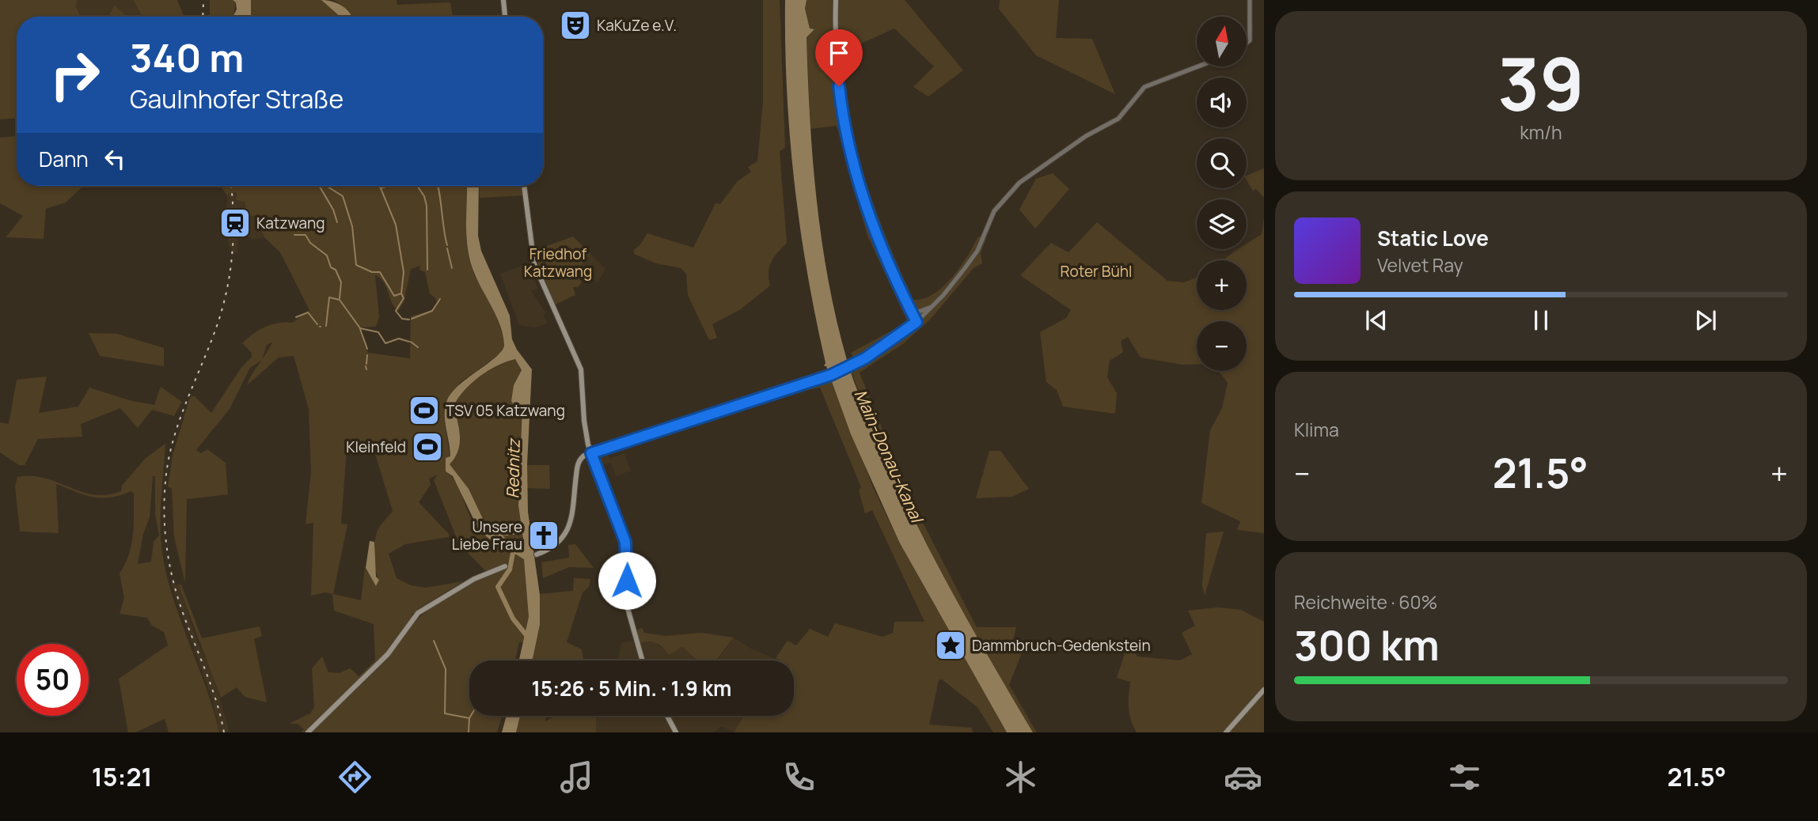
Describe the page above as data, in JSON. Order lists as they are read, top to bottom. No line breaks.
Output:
{"water":["Main-Donau-Kanal","Rednitz"],"parks":["Friedhof Katzwang","Roter Bühl"],"places":{"theatre":["KaKuZe e.V."],"station":["Katzwang"],"sports":["TSV 05 Katzwang","Kleinfeld"],"church":["Unsere Liebe Frau"],"place":["Dammbruch-Gedenkstein"]},"north":"top","page":{"tile":[["39","km/h"],"Klima",["Reichweite · 60%","300 km"]],"map_buttons":["+","−"],"turn":["340 m","Gaulnhofer Straße"],"then":"Dann","song":["Static Love","Velvet Ray"],"heat":["−","21.5°","+"],"limit":"50","trip":"15:26 · 5 Min. · 1.9 km","tabs":["15:21","21.5°"]}}
